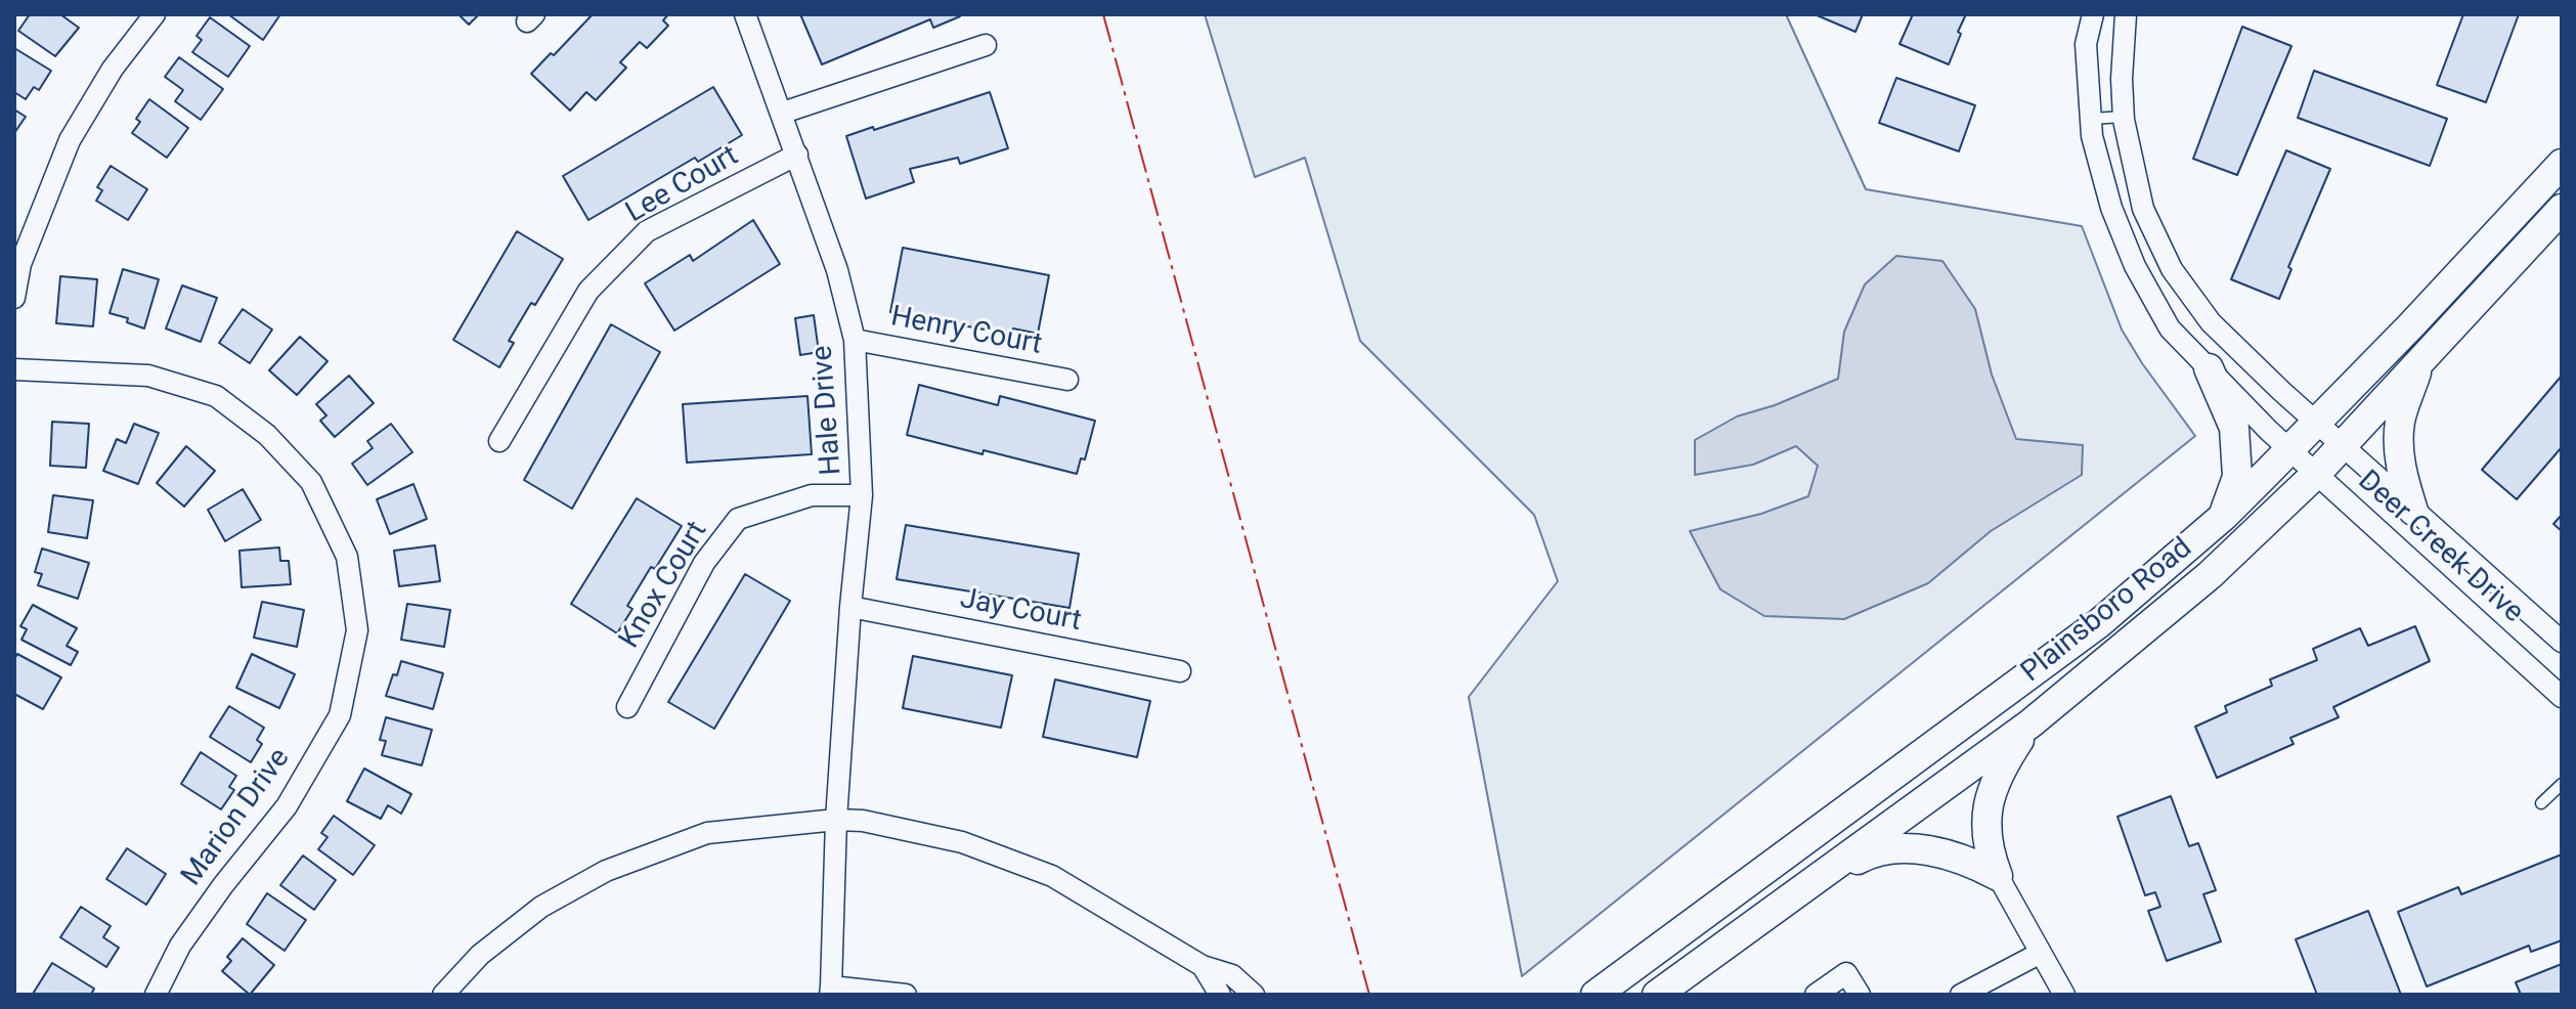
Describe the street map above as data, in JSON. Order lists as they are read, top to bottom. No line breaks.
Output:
{"streets":{"street":["Lee Court","Henry Court","Hale Drive","Deer Creek Drive","Knox Court","Jay Court","Plainsboro Road","Marion Drive"]},"crossings":[["Lee Court","Hale Drive"],["Henry Court","Hale Drive"],["Hale Drive","Knox Court"],["Hale Drive","Jay Court"],["Deer Creek Drive","Plainsboro Road"]]}
